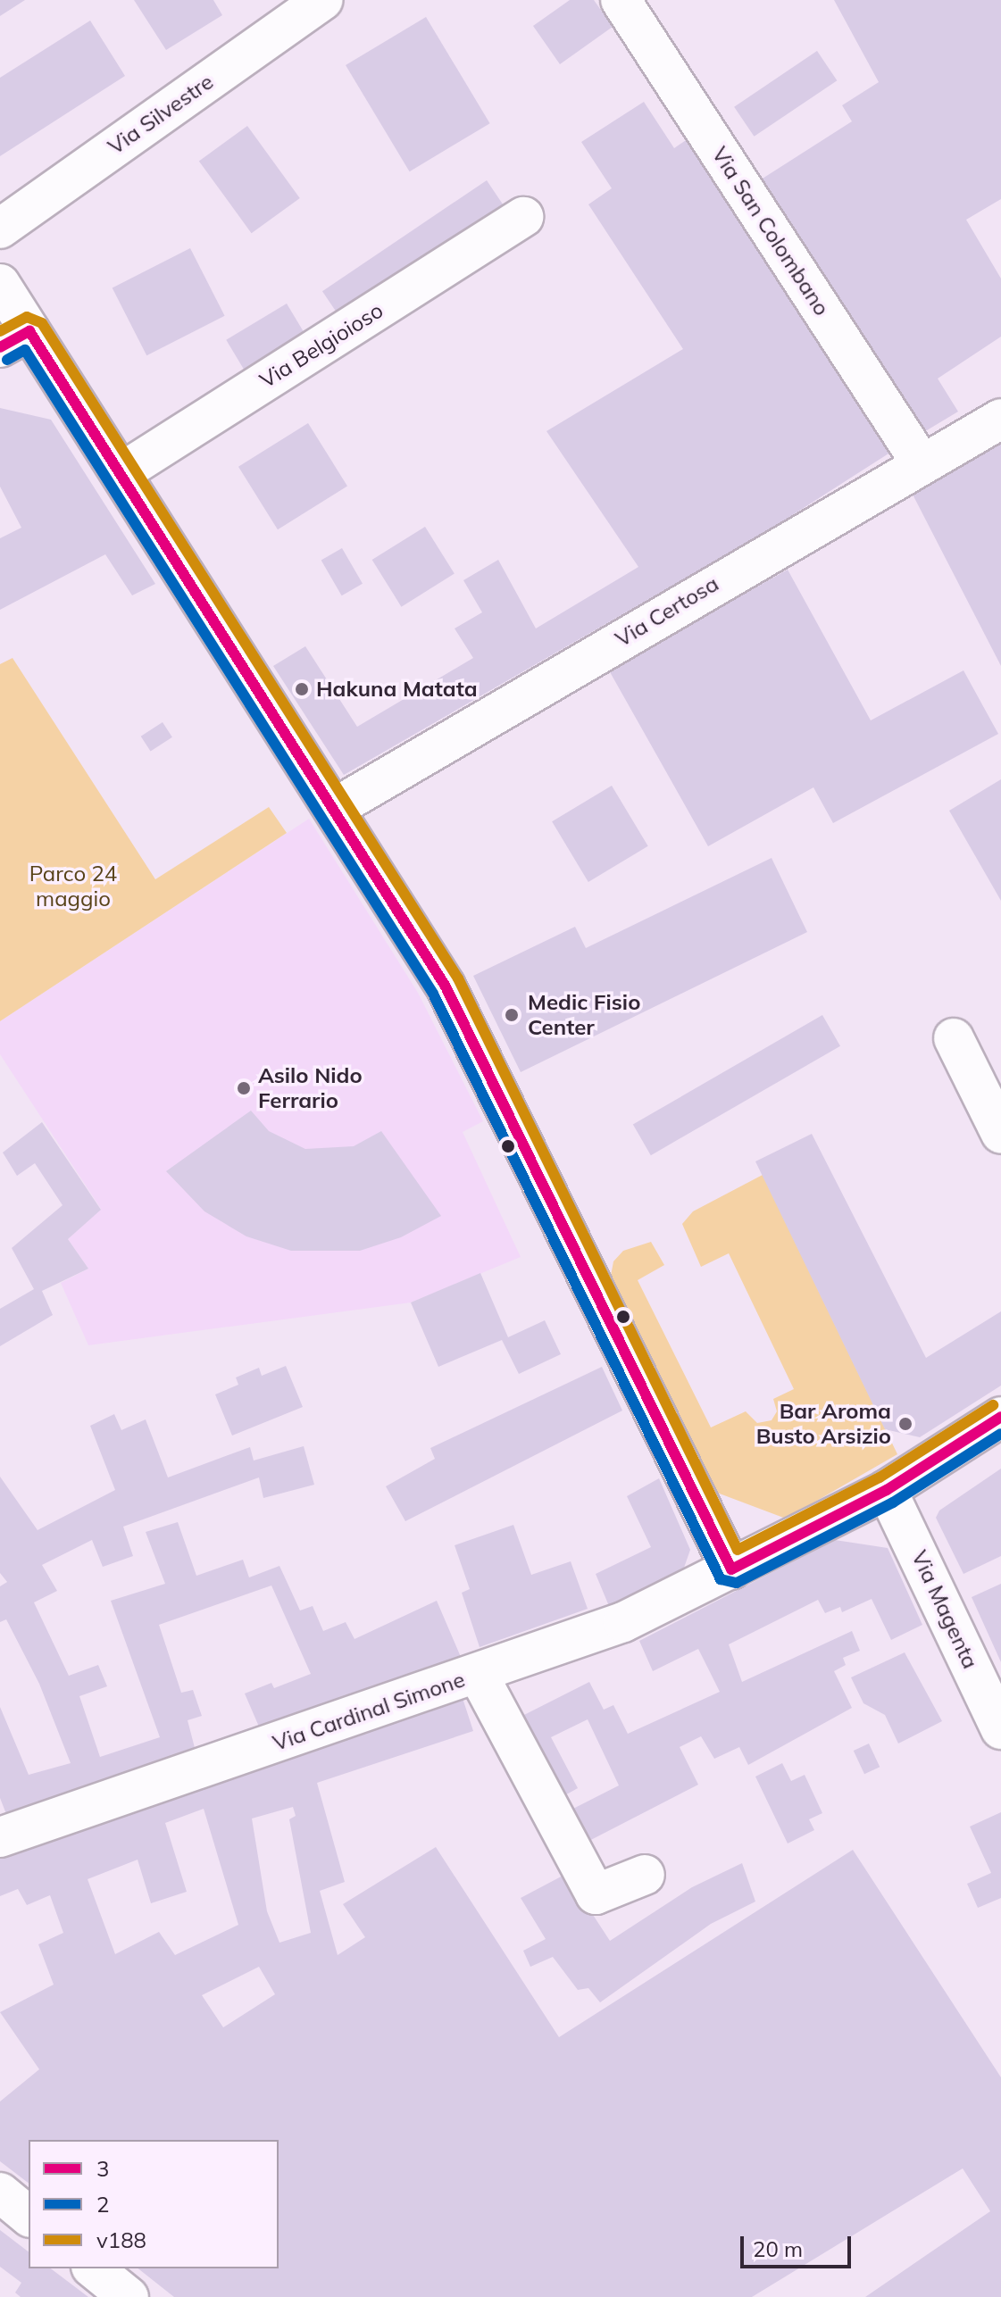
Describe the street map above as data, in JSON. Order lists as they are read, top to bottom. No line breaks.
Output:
{"streets":{"street":["Via Silvestre","Via San Colombano","Via Belgioioso","Via Certosa","Via Magenta","Via Cardinal Simone"]},"crossings":[["Via San Colombano","Via Certosa"],["Via Magenta","Via Cardinal Simone"]],"parks":["Parco 24 maggio"],"places":["Hakuna Matata","Medic Fisio Center","Asilo Nido Ferrario","Bar Aroma Busto Arsizio"],"lines":["transit line v188","transit line 3","transit line 2"],"legend":["3","2","v188"],"scale_bar":"20 m"}
